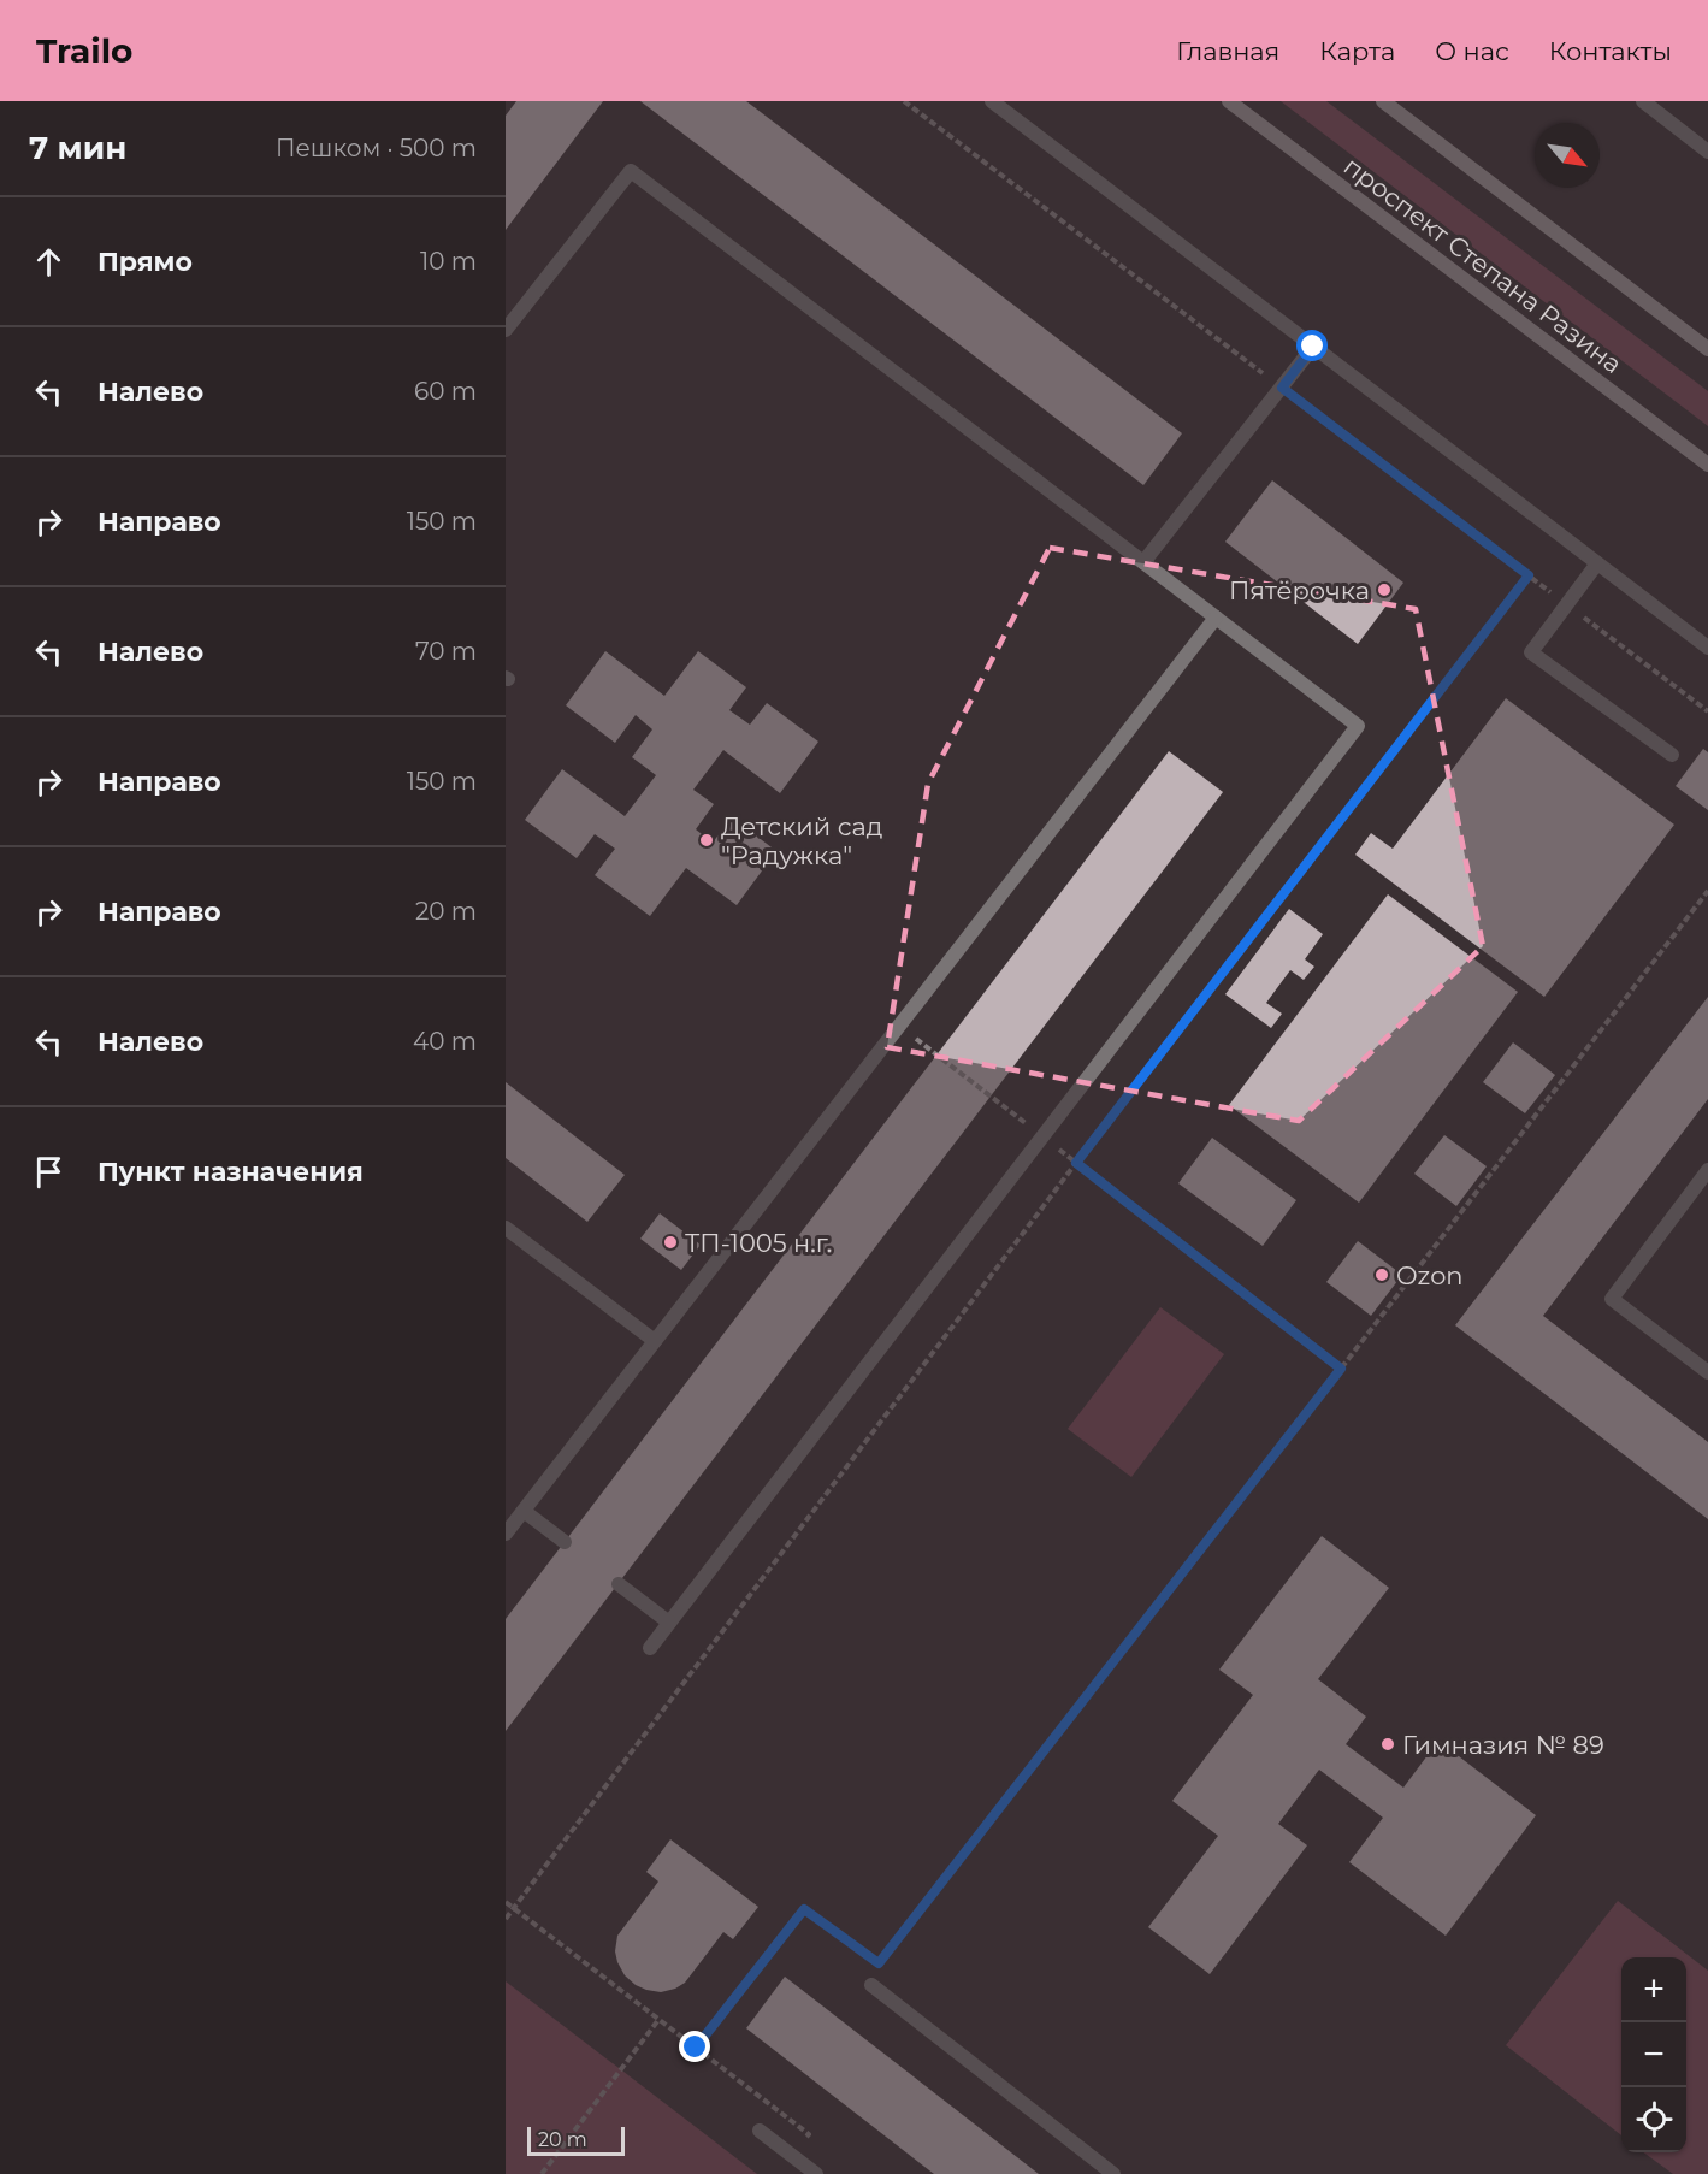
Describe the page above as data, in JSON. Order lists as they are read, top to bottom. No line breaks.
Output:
{"streets":{"main road":["проспект Степана Разина"]},"places":["Пятёрочка","Детский сад \"Радужка\"","ТП-1005 н.г.","Ozon","Гимназия № 89"],"scale_bar":"20 m","north":"bottom right","page":{"header":"Trailo","nav":["Главная","Карта","О нас","Контакты"],"heading":["7 мин","Пешком · 500 m"],"list":[["Прямо","10 m"],["Налево","60 m"],["Направо","150 m"],["Налево","70 m"],["Направо","150 m"],["Направо","20 m"],["Налево","40 m"],"Пункт назначения"],"map_buttons":["+","−"],"scale":"20 m"}}
